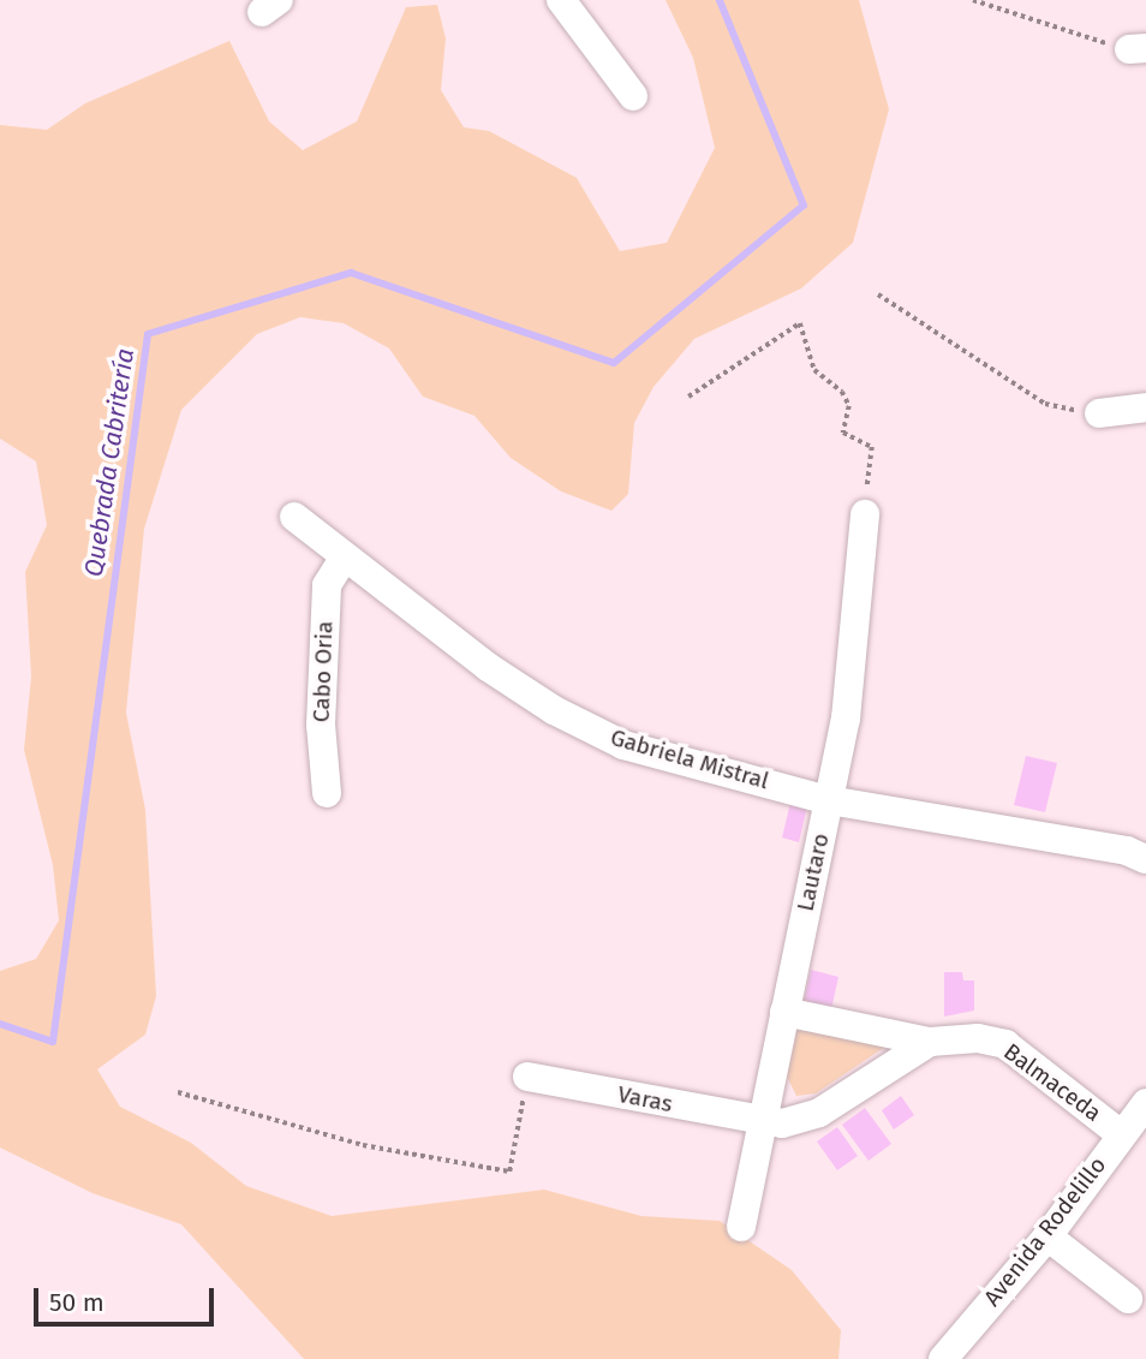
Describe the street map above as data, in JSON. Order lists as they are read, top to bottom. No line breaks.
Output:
{"streets":{"street":["Cabo Oria","Gabriela Mistral","Lautaro","Balmaceda","Varas","Avenida Rodelillo"]},"crossings":[["Cabo Oria","Gabriela Mistral"],["Gabriela Mistral","Lautaro"],["Lautaro","Balmaceda"],["Lautaro","Varas"],["Balmaceda","Varas"],["Balmaceda","Avenida Rodelillo"]],"water":["Quebrada Cabritería"],"scale_bar":"50 m"}
